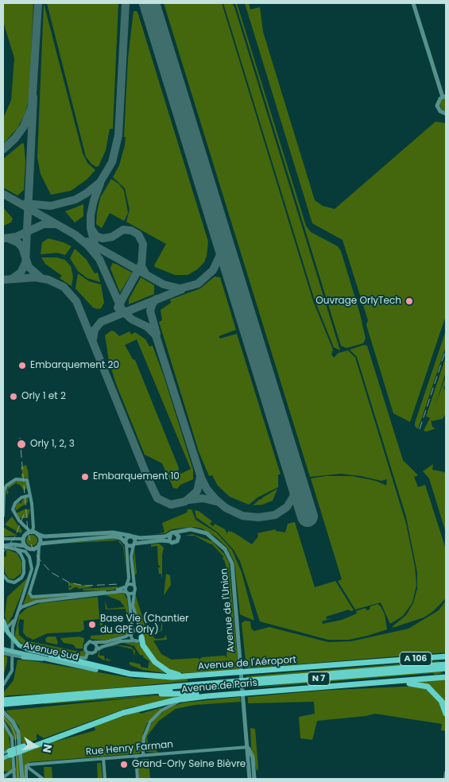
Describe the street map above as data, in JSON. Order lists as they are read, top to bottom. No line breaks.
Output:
{"streets":{"highway":["A 106","Avenue de l'Aéroport","N 7","Avenue de Paris"],"main road":["Avenue Sud"],"street":["Avenue de l'Union","Rue Henry Farman"]},"crossings":[["Avenue de l'Union","Rue Henry Farman"]],"places":["Ouvrage OrlyTech","Embarquement 20","Orly 1 et 2","Orly 1, 2, 3","Embarquement 10","Base Vie (Chantier du GPE Orly)","Grand-Orly Seine Bièvre"],"north":"right"}
